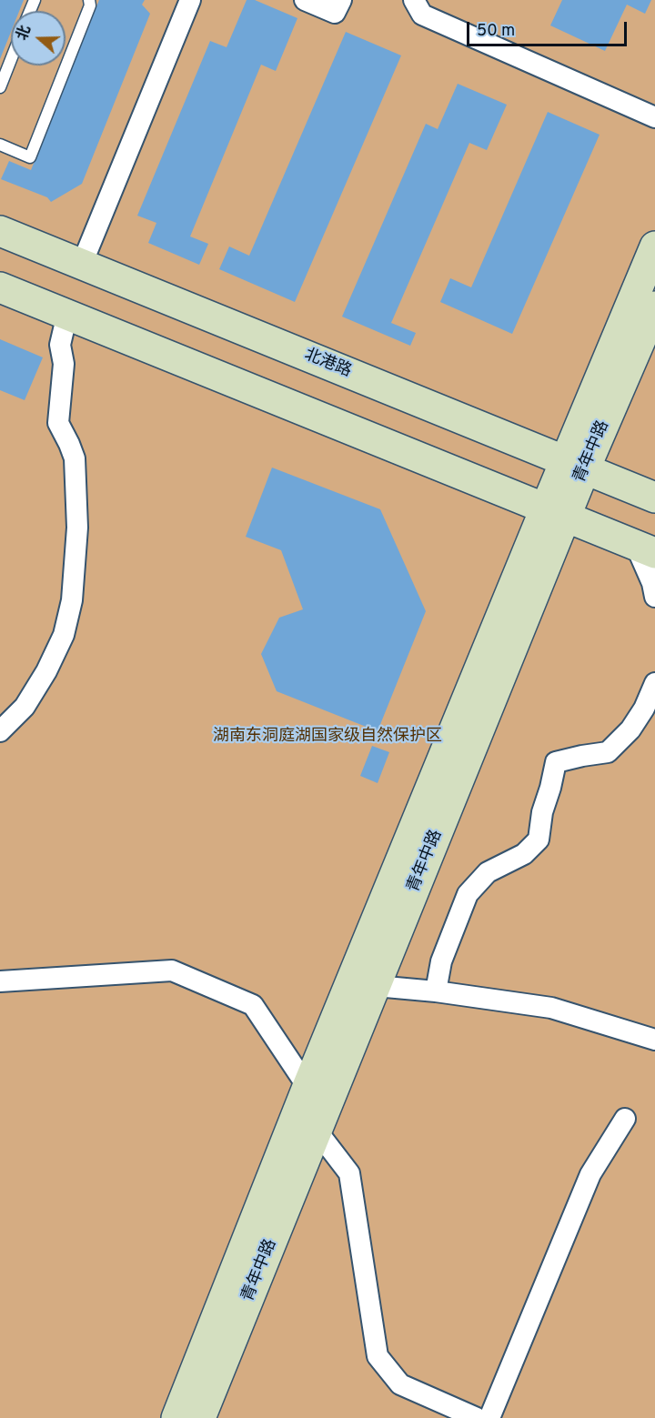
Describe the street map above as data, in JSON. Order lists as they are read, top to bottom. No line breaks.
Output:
{"streets":{"main road":["北港路","青年中路"]},"crossings":[["北港路","青年中路"]],"parks":["湖南东洞庭湖国家级自然保护区"],"scale_bar":"50 m","north":"left"}
